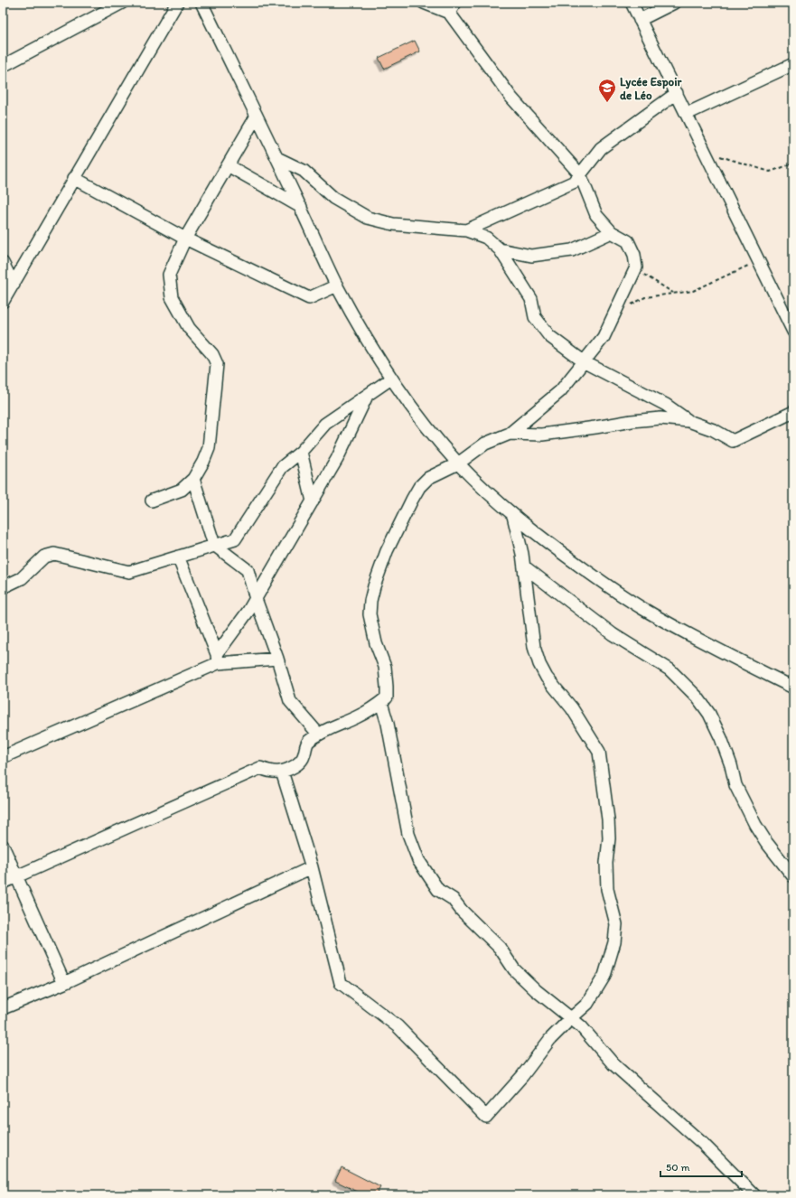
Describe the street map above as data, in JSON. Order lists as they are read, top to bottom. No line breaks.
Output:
{"places":{"school or university":["Lycée Espoir de Léo"]},"scale_bar":"50 m"}
